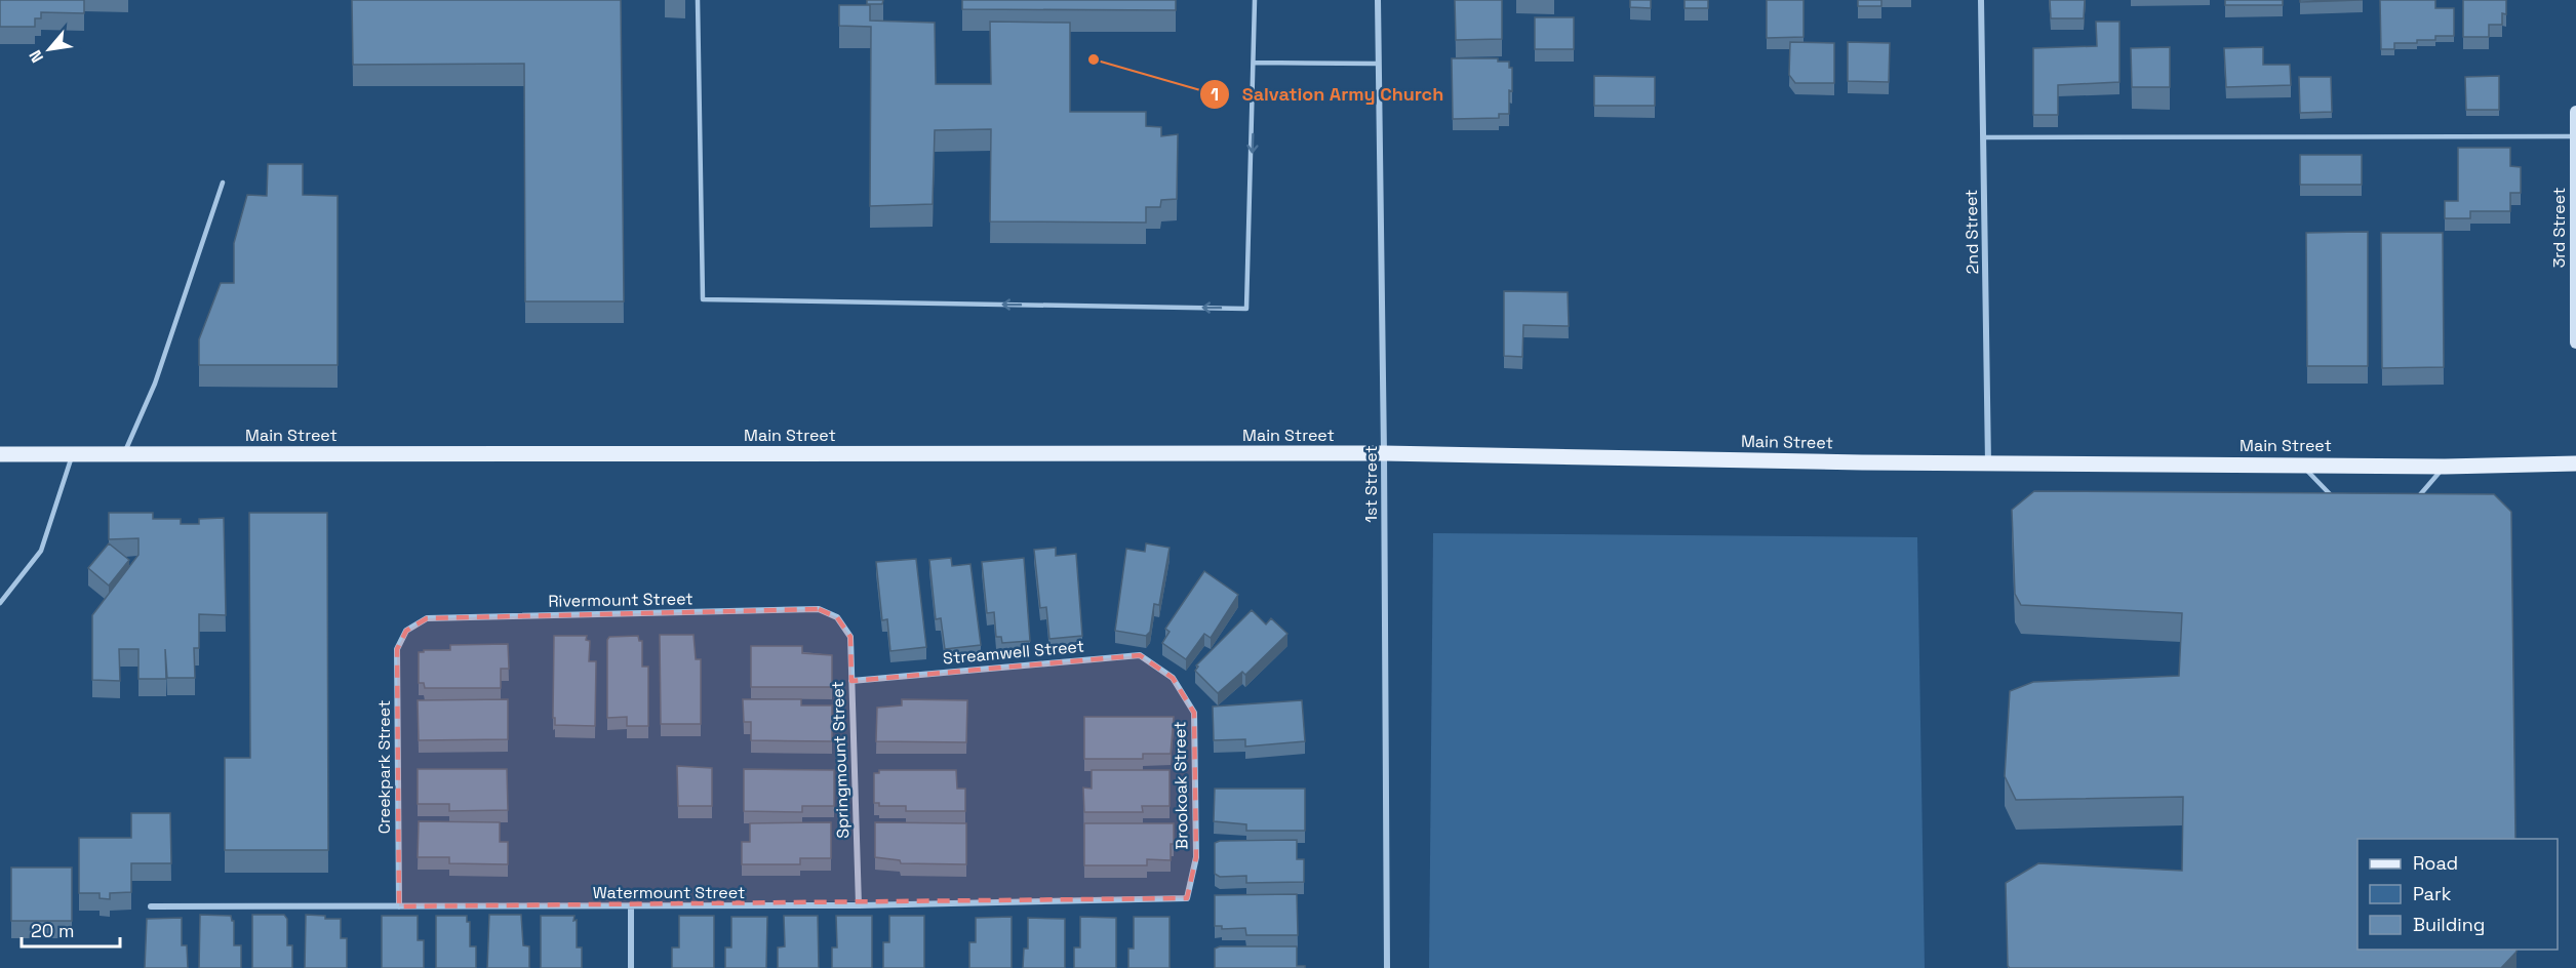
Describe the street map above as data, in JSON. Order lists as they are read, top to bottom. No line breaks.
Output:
{"streets":{"main road":["3rd Street","Main Street"],"street":["2nd Street","1st Street","Rivermount Street","Streamwell Street","Springmount Street","Creekpark Street","Brookoak Street","Watermount Street"]},"crossings":[["2nd Street","Main Street"],["Main Street","1st Street"],["Rivermount Street","Springmount Street"],["Rivermount Street","Creekpark Street"],["Streamwell Street","Springmount Street"],["Streamwell Street","Brookoak Street"],["Springmount Street","Watermount Street"],["Creekpark Street","Watermount Street"],["Brookoak Street","Watermount Street"]],"places":["Salvation Army Church"],"legend":["Road","Park","Building"],"scale_bar":"20 m","north":"bottom left"}
